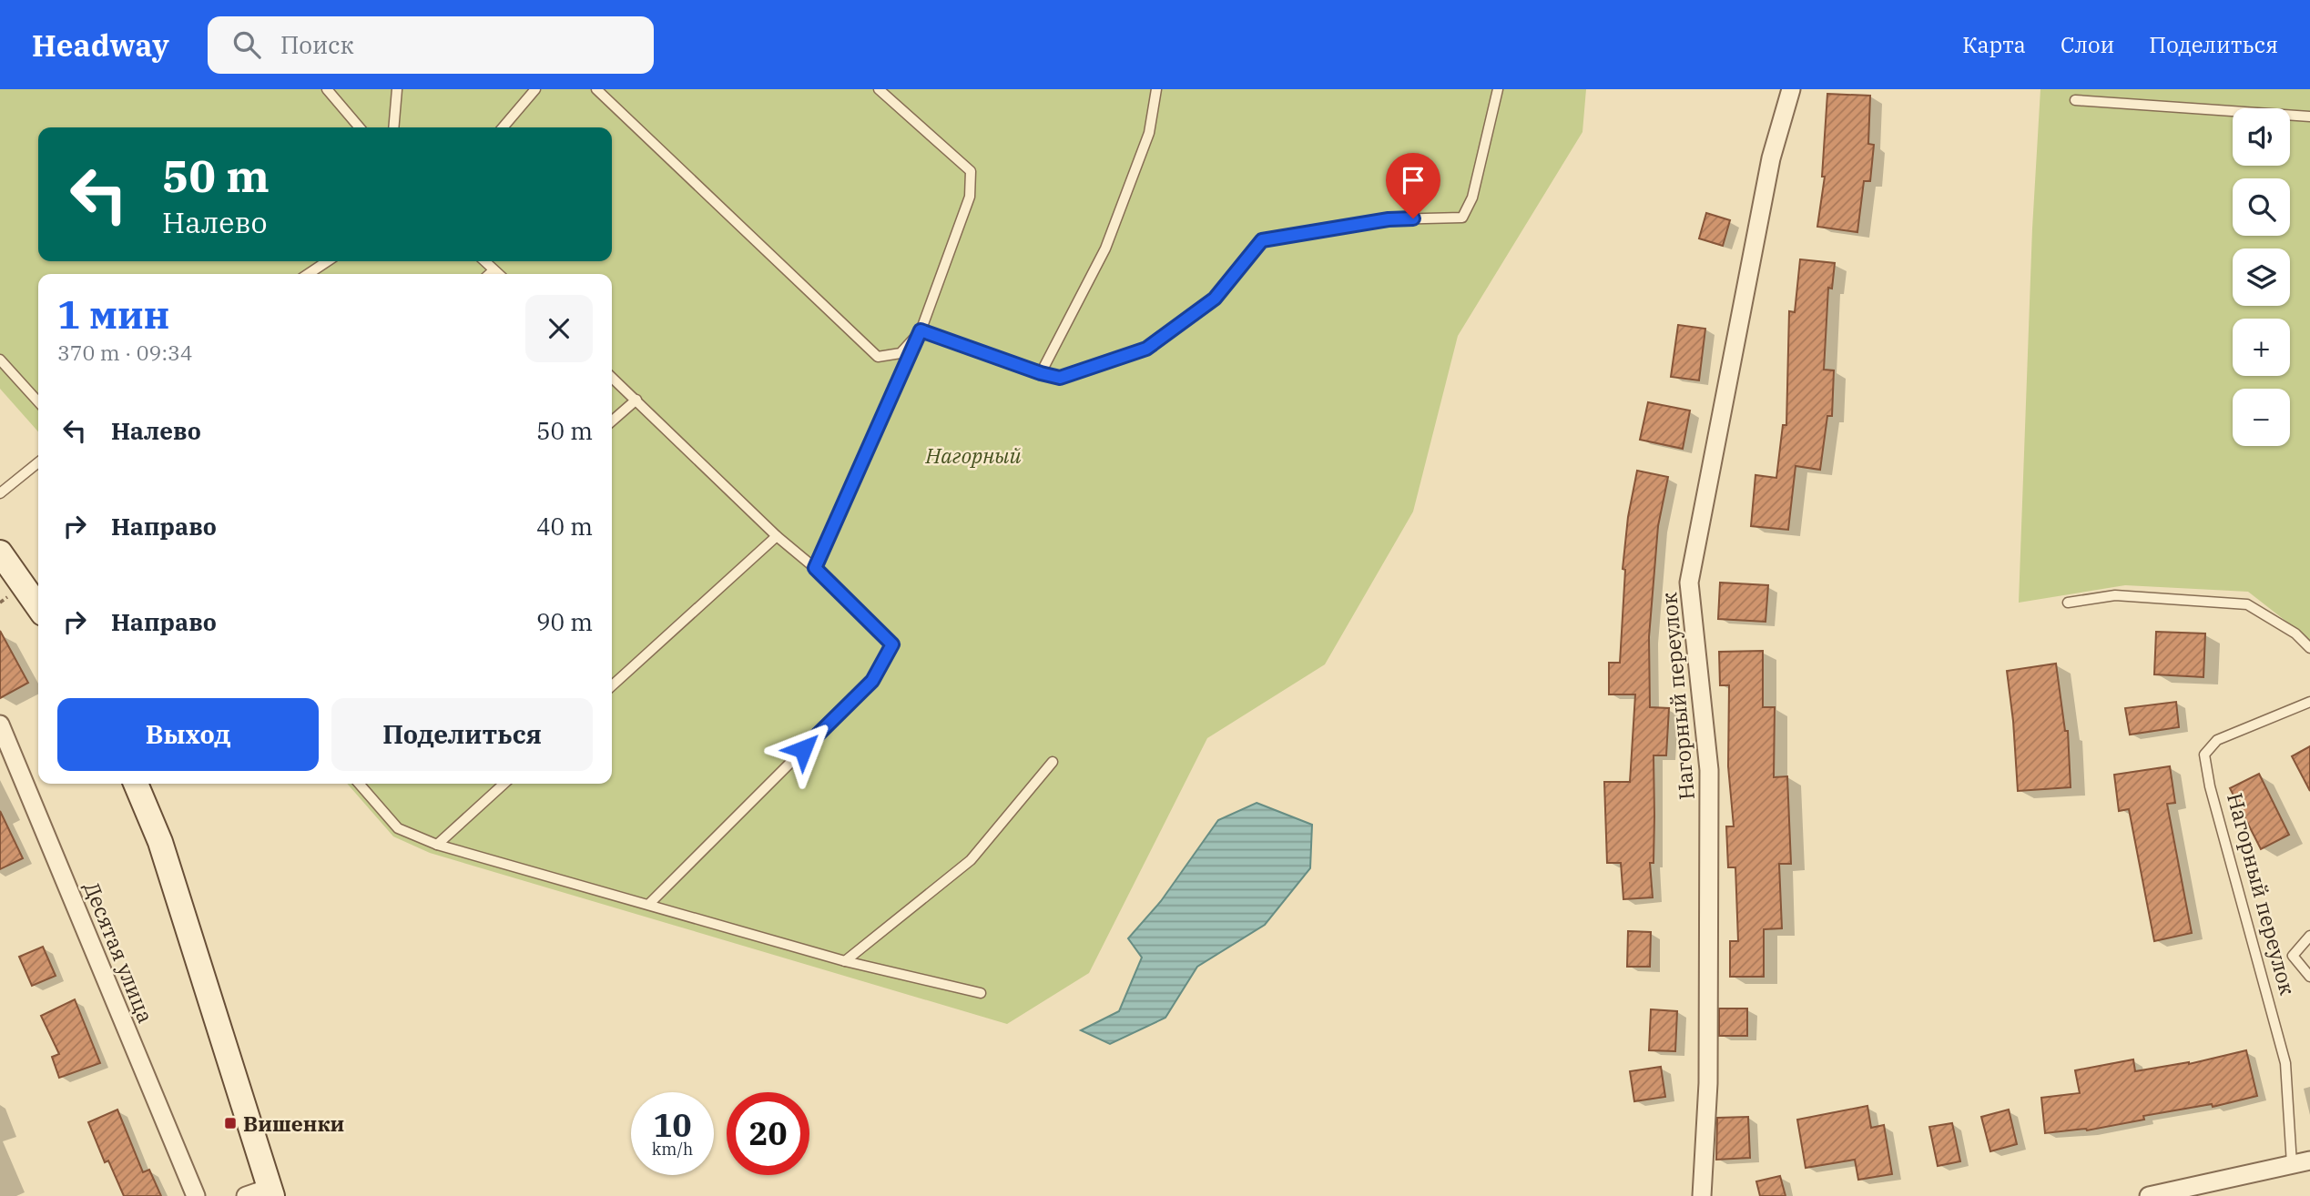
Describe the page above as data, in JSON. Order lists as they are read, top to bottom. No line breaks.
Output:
{"streets":{"street":["Нагорный переулок","Десятая улица"]},"parks":["Нагорный"],"places":{"transit":["Вишенки"]},"page":{"header":"Headway","search":"Поиск","nav":["Карта","Слои","Поделиться"],"map_buttons":["+","−"],"turn":["50 m","Налево"],"heading":["1 мин","370 m · 09:34"],"list":[{"name":"Налево","value":"50 m"},{"name":"Направо","value":"40 m"},{"name":"Направо","value":"90 m"}],"buttons":["Выход","Поделиться"],"speed":"10 km/h","limit":"20"}}
